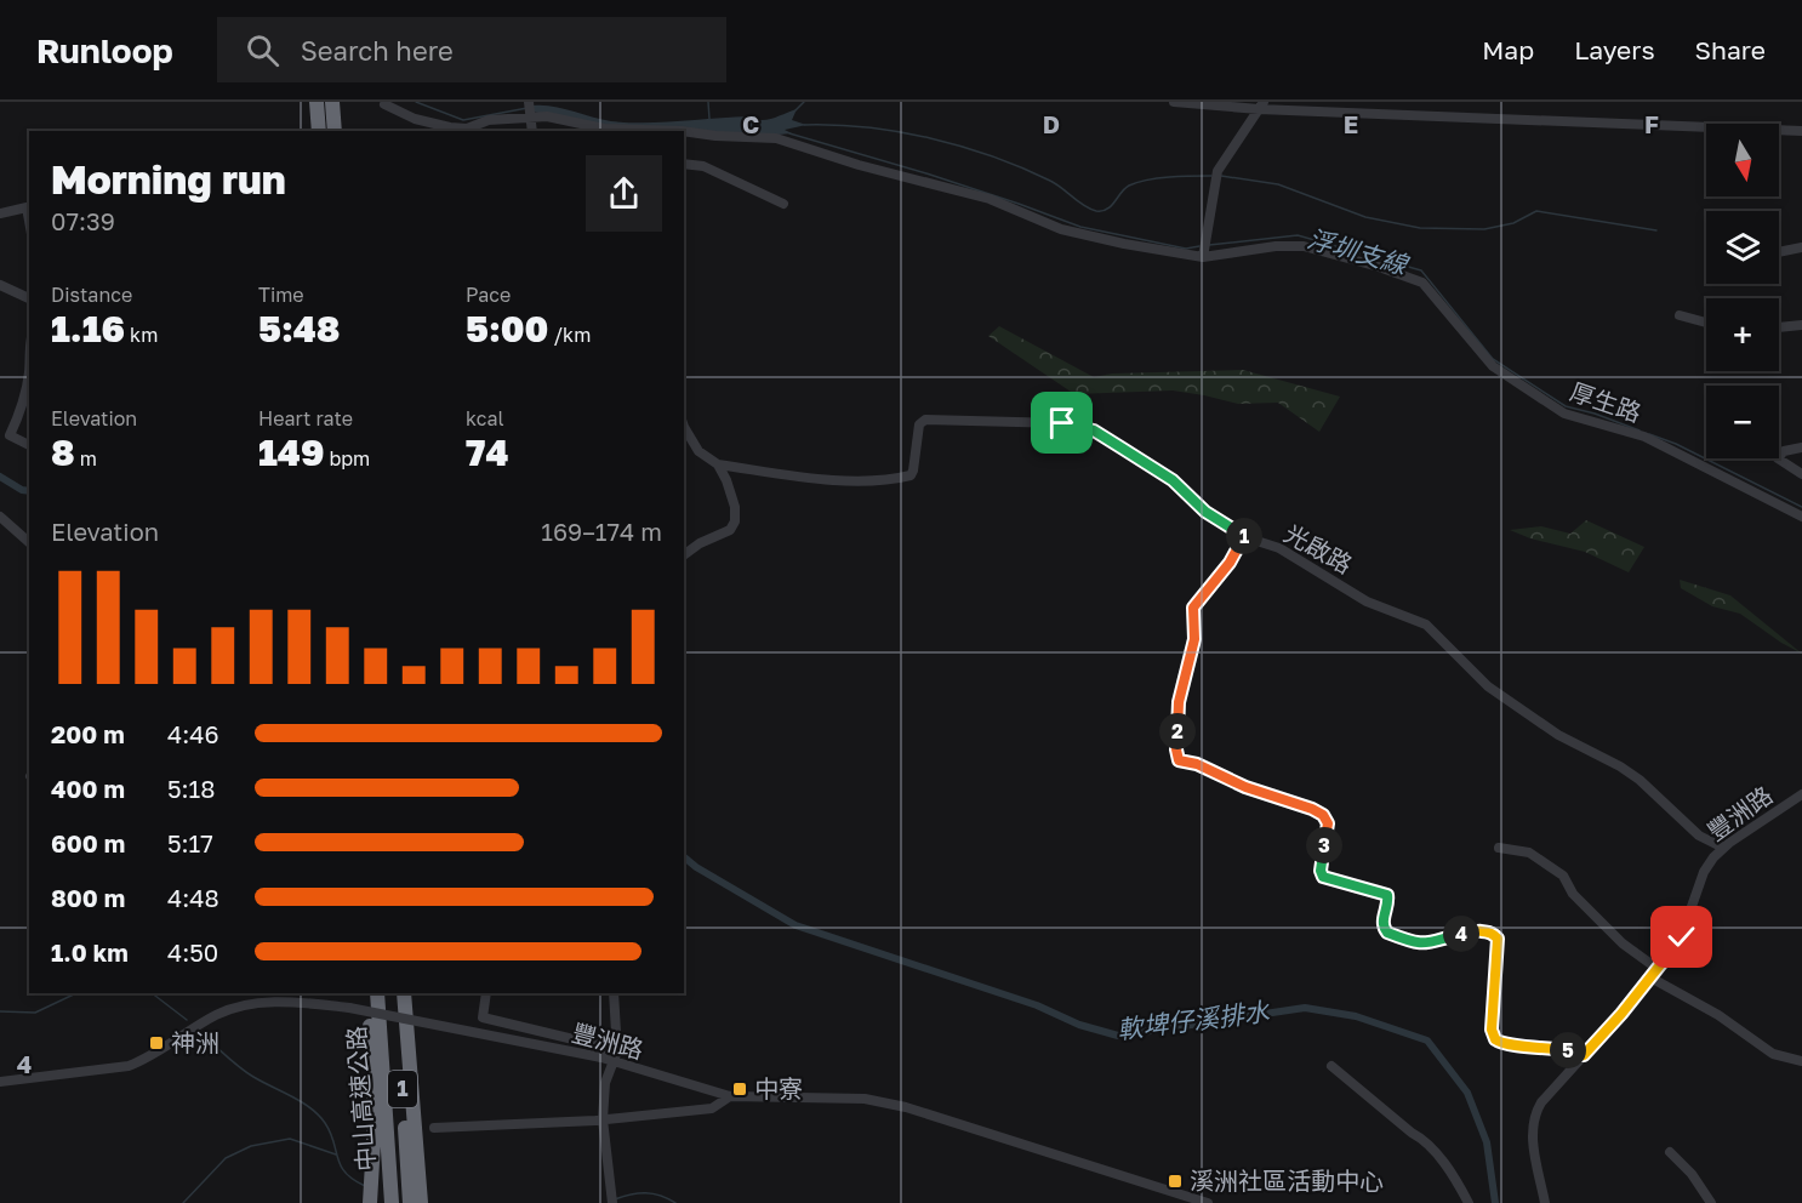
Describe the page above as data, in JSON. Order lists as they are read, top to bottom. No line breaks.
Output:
{"streets":{"highway":["1","中山高速公路"],"street":["厚生路","光啟路","豐洲路"]},"crossings":[["光啟路","豐洲路"]],"water":["浮圳支線","軟埤仔溪排水"],"places":{"transit":["神洲","中寮","溪洲社區活動中心"]},"north":"bottom","page":{"header":"Runloop","search":"Search here","nav":["Map","Layers","Share"],"map_buttons":["+","−"],"heading":["Morning run","07:39"],"stats":[["Distance","1.16 km"],["Time","5:48"],["Pace","5:00 /km"],["Elevation","8 m"],["Heart rate","149 bpm"],["kcal","74"]],"chart":["Elevation","169–174 m"],"pins":["1","2","3","4","5"],"list":[{"name":"200 m","note":"4:46"},{"name":"400 m","note":"5:18"},{"name":"600 m","note":"5:17"},{"name":"800 m","note":"4:48"},{"name":"1.0 km","note":"4:50"}]},"grid":{"columns":["C","D","E","F"],"rows":["4"]}}
